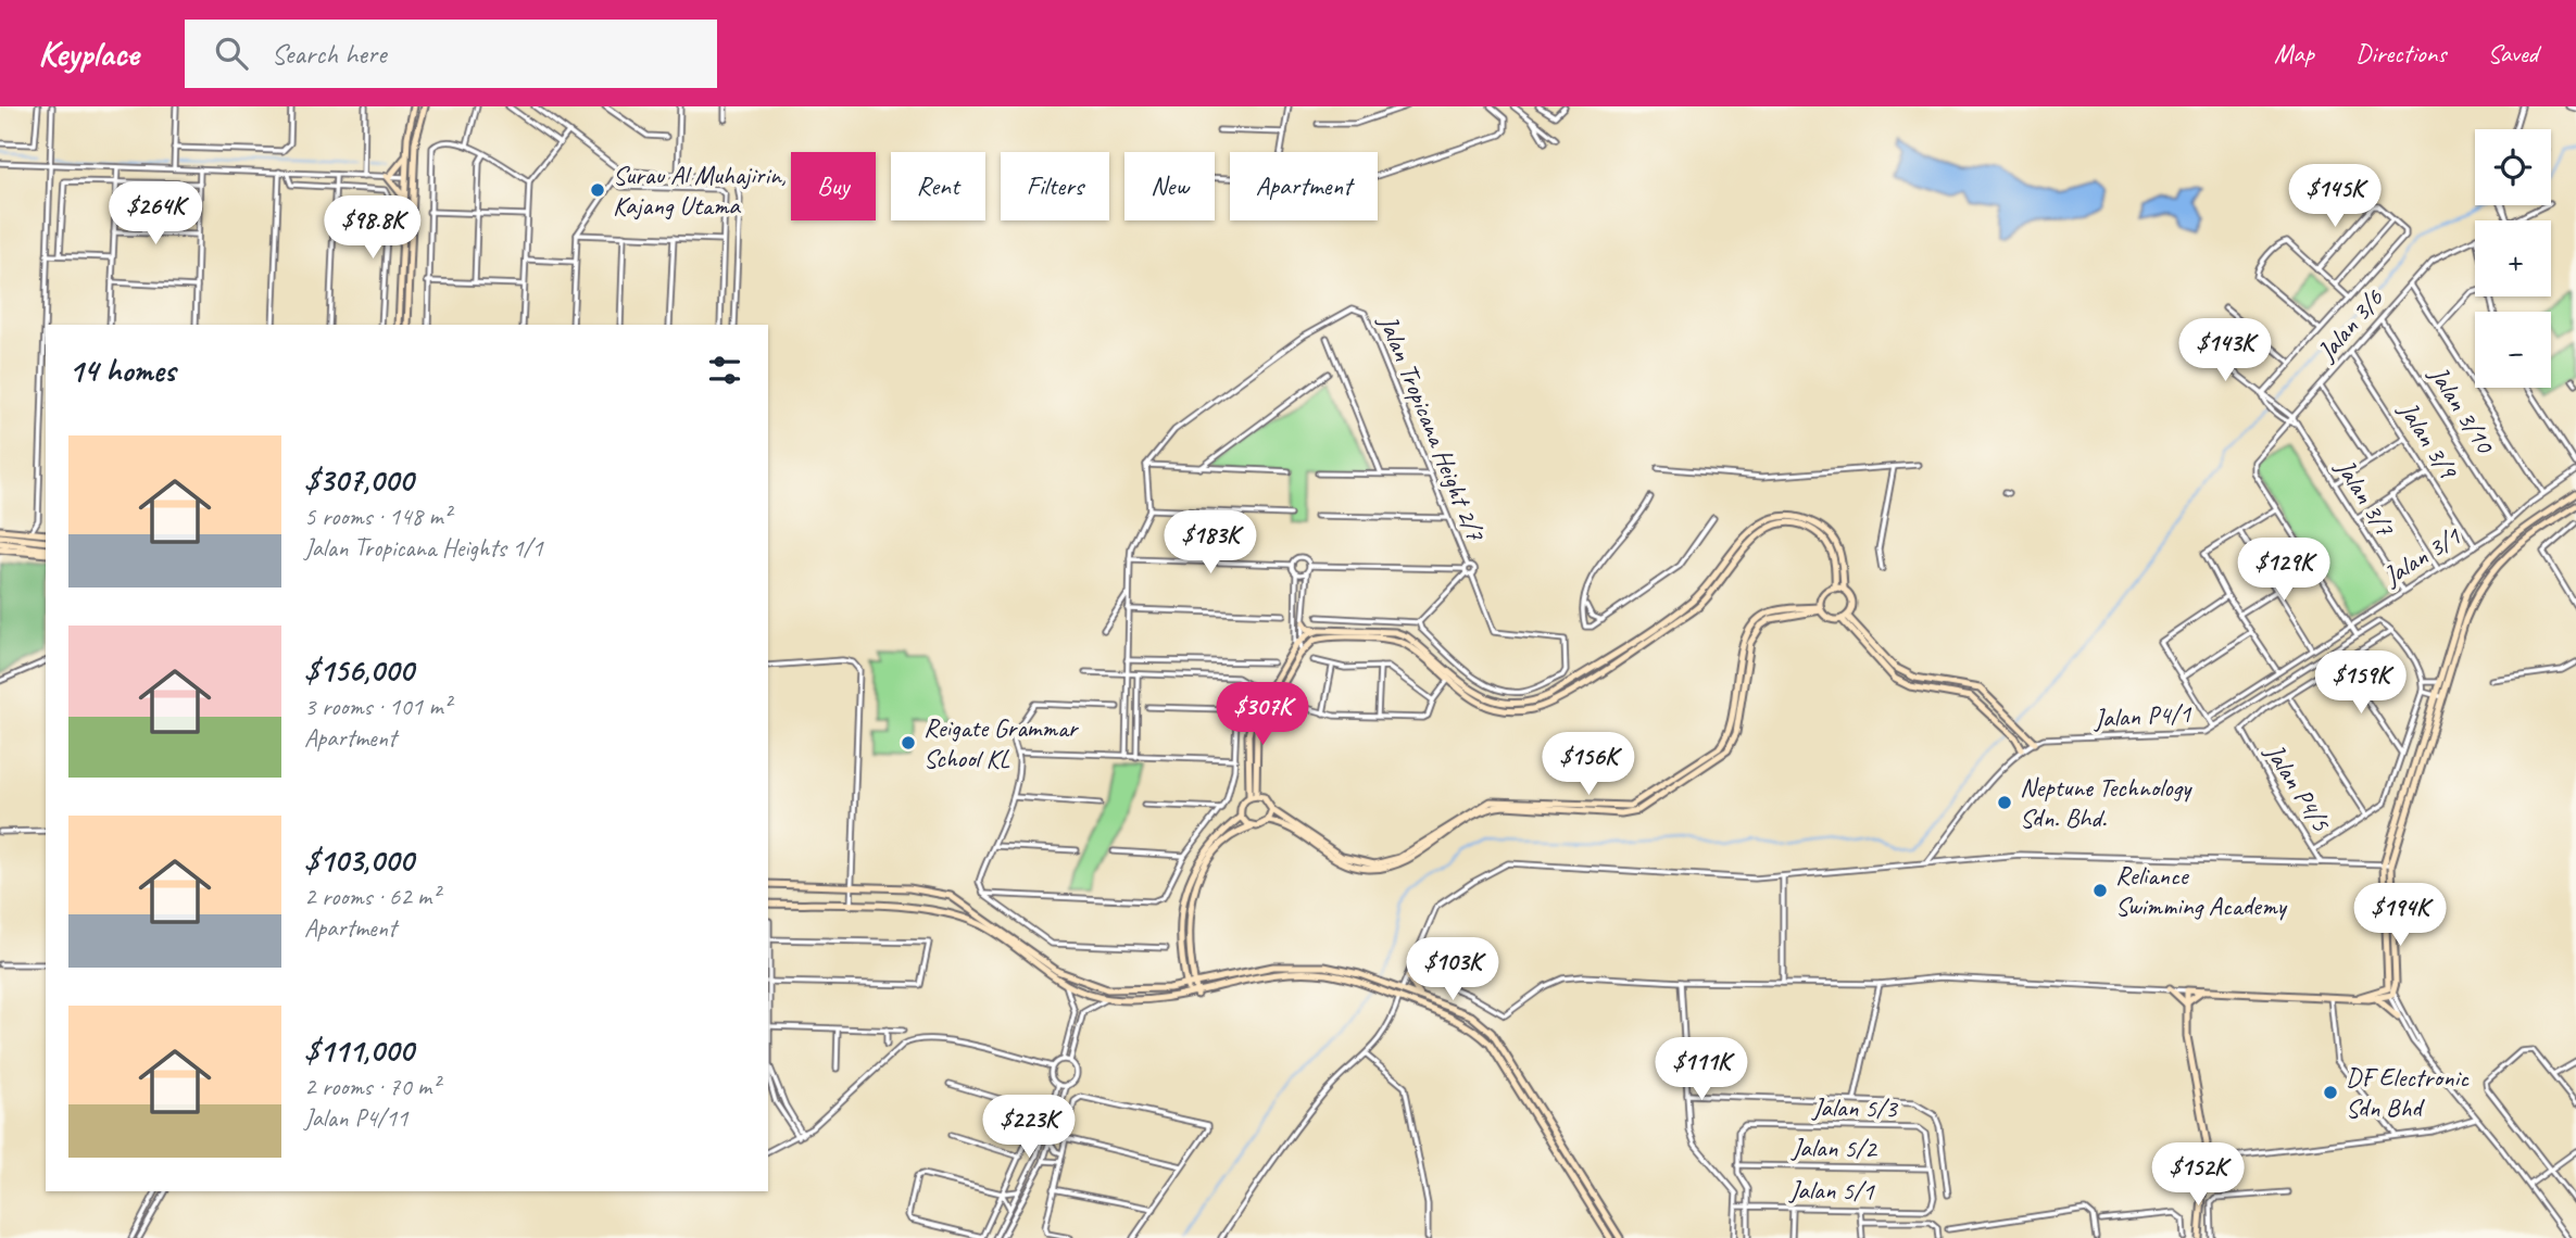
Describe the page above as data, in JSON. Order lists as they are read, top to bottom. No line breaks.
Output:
{"streets":{"street":["Jalan 3/6","Jalan 3/10","Jalan Tropicana Height 2/7","Jalan 3/9","Jalan 3/7","Jalan 3/1","Jalan P4/1","Jalan P4/5","Jalan 5/3","Jalan 5/2","Jalan 5/1"]},"crossings":[["Jalan 3/6","Jalan 3/10"],["Jalan 3/6","Jalan 3/9"],["Jalan 3/6","Jalan 3/7"],["Jalan 3/6","Jalan 3/1"],["Jalan 3/6","Jalan P4/1"],["Jalan 3/10","Jalan 3/1"],["Jalan 3/9","Jalan 3/1"],["Jalan 3/7","Jalan 3/1"],["Jalan P4/1","Jalan P4/5"],["Jalan 5/3","Jalan 5/2"],["Jalan 5/3","Jalan 5/1"]],"places":["Surau Al Muhajirin, Kajang Utama","Reigate Grammar School KL","Neptune Technology Sdn. Bhd.","Reliance Swimming Academy","DF Electronic Sdn Bhd"],"page":{"header":"Keyplace","search":"Search here","nav":["Map","Directions","Saved"],"map_buttons":["+","−"],"chip":["Buy","Rent","Filters","New","Apartment"],"price":["$145K","$264K","$98.8K","$143K","$183K","$129K","$159K","$307K","$156K","$194K","$103K","$111K","$223K","$152K"],"heading":"14 homes","list":[{"name":"$307,000","note":"5 rooms · 148 m² · Jalan Tropicana Heights 1/1"},{"name":"$156,000","note":"3 rooms · 101 m² · Apartment"},{"name":"$103,000","note":"2 rooms · 62 m² · Apartment"},{"name":"$111,000","note":"2 rooms · 70 m² · Jalan P4/11"}]}}
